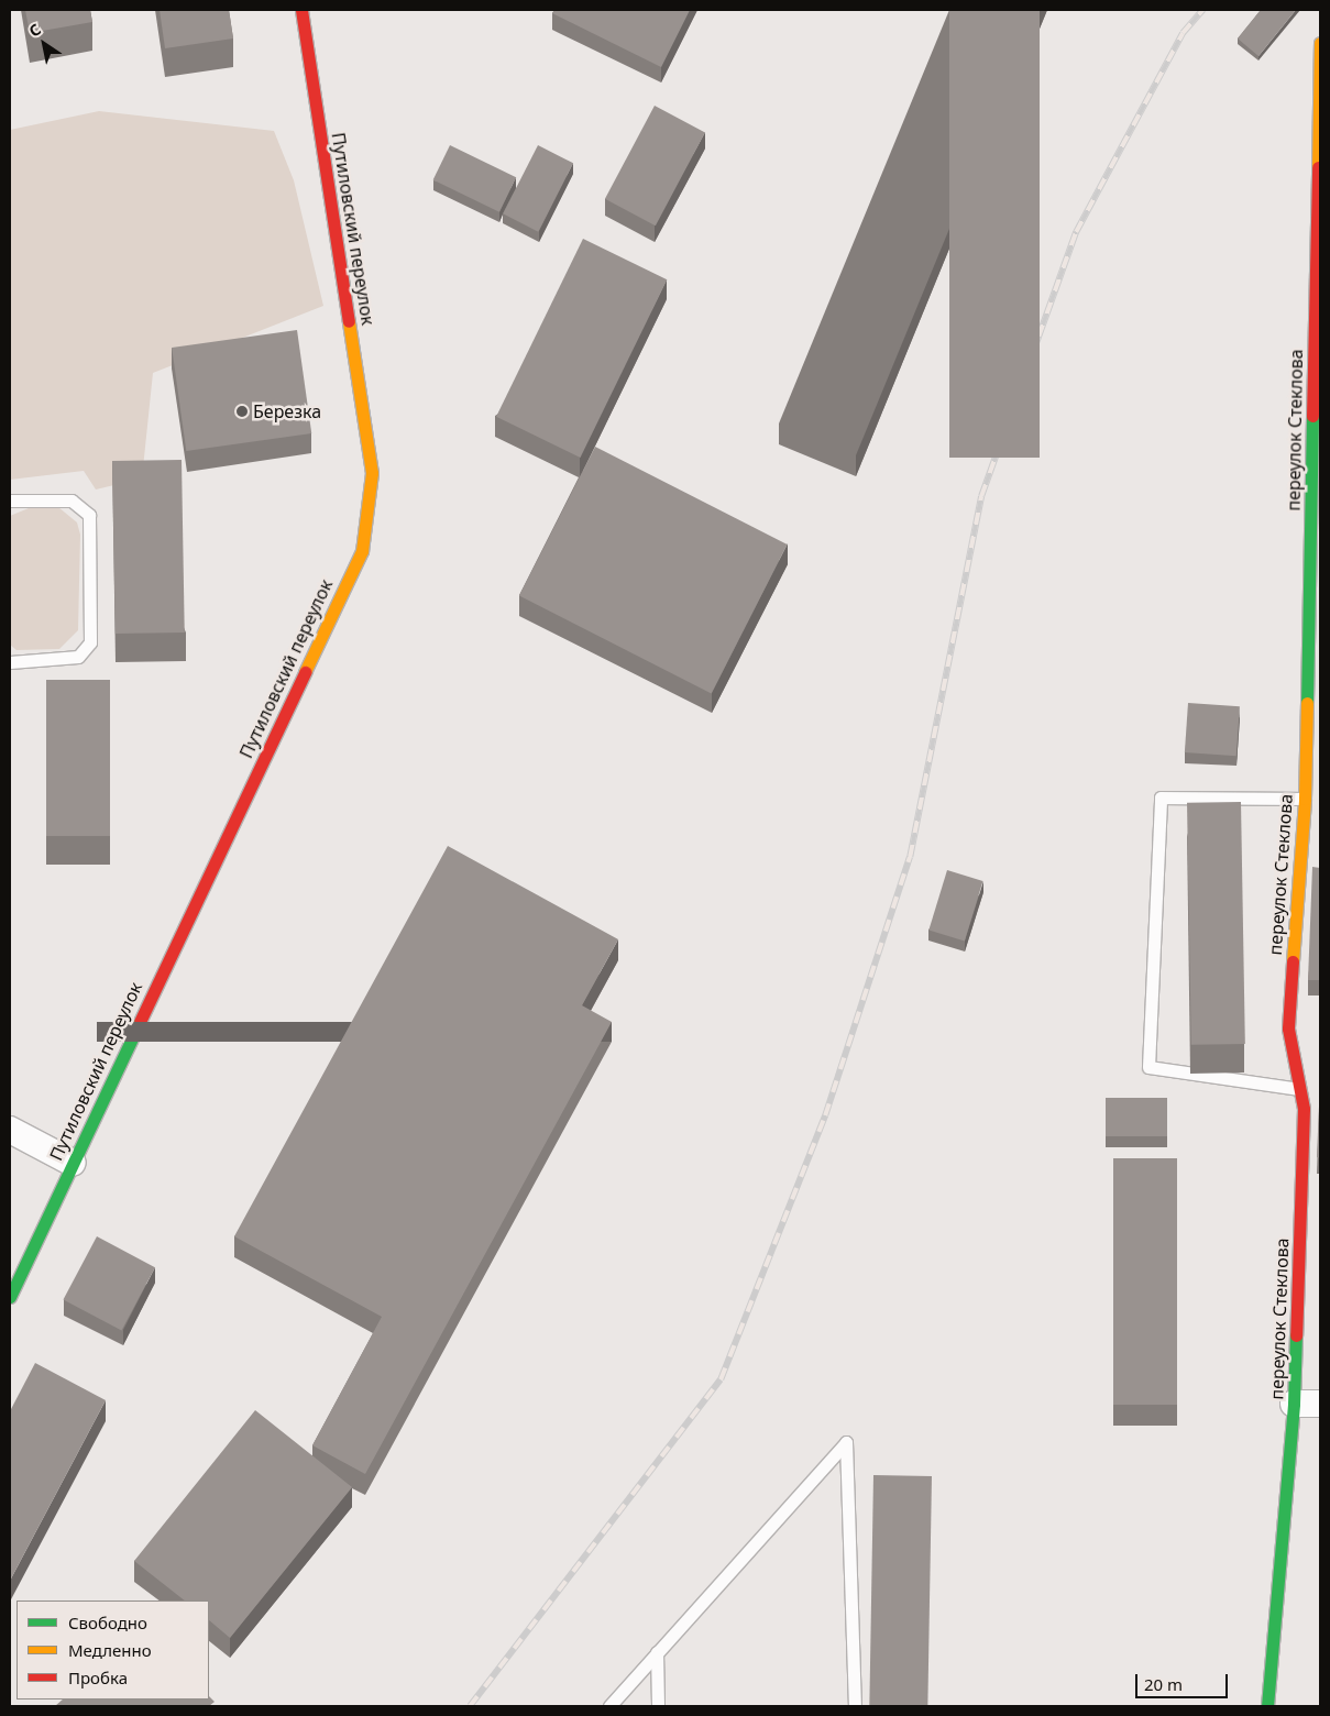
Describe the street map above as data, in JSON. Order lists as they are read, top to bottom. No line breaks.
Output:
{"streets":{"street":["Путиловский переулок","переулок Стеклова"]},"places":["Березка"],"legend":["Свободно","Медленно","Пробка"],"scale_bar":"20 m","north":"top left"}
